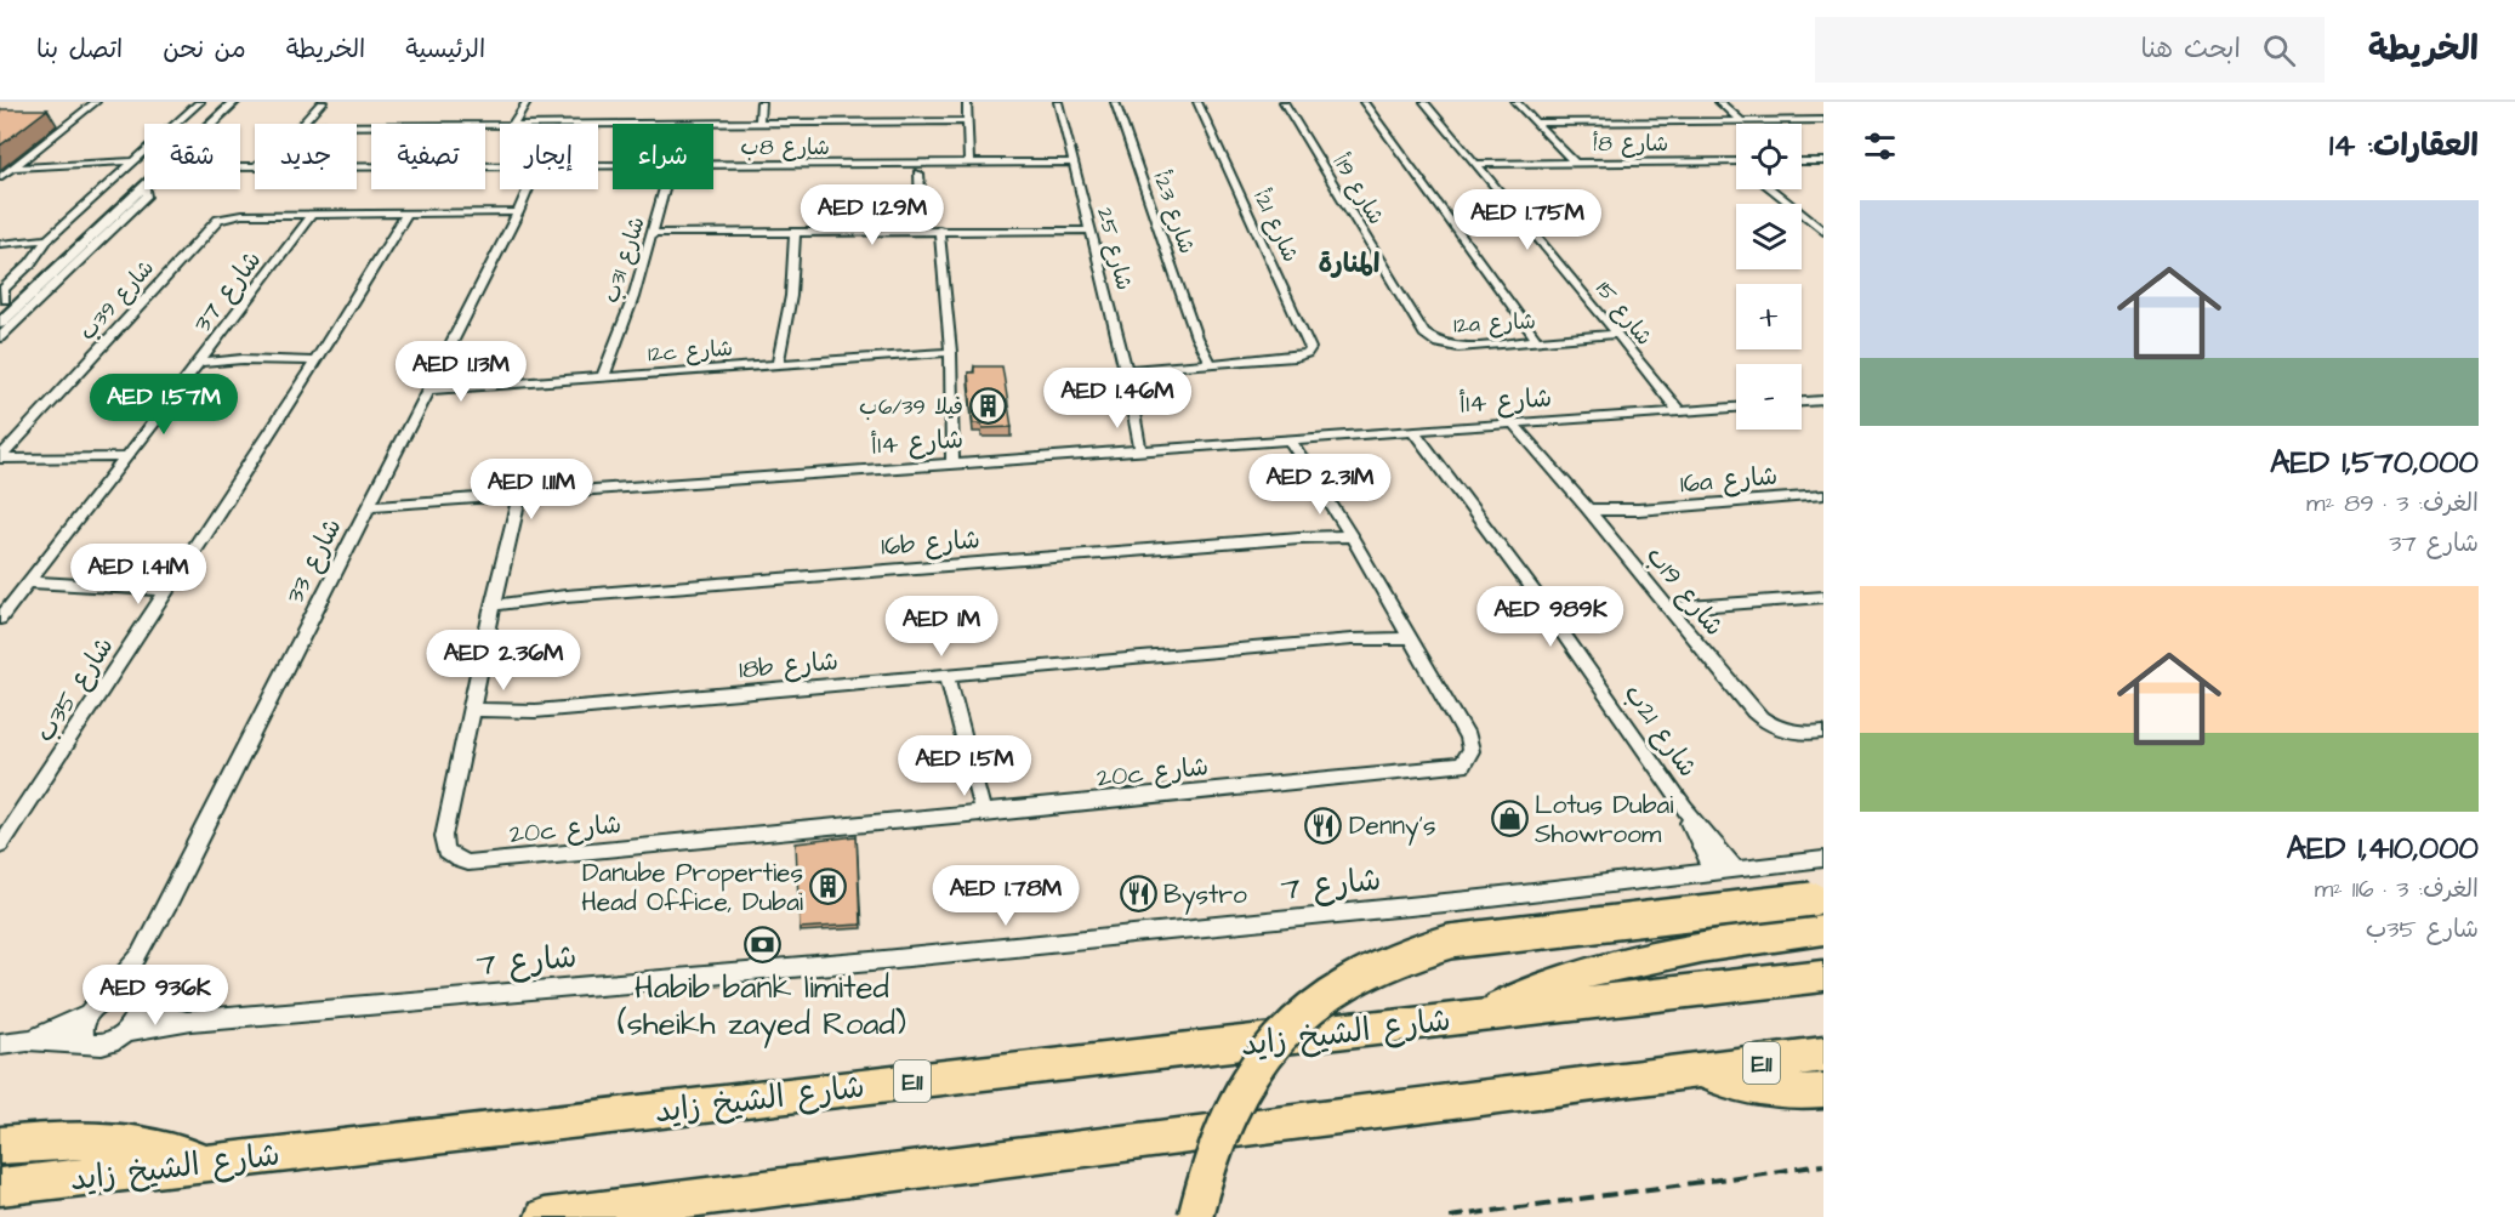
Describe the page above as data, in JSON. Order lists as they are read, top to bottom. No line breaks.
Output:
{"streets":{"highway":["شارع الشيخ زايد","E11"],"street":["شارع 8أ","شارع 8ب","شارع 19أ","شارع 23أ","شارع 21أ","شارع 25","شارع 31ب","شارع 37","شارع 39ب","شارع 15","12a شارع","12c شارع","شارع 14أ","16a شارع","16b شارع","شارع 33","شارع 19ب","18b شارع","شارع 35ب","شارع 21ب","20c شارع","شارع 7"]},"crossings":[["شارع 8أ","شارع 15"],["شارع 8ب","شارع 25"],["شارع 19أ","12a شارع"],["شارع 23أ","شارع 21أ"],["شارع 25","شارع 14أ"],["شارع 31ب","12c شارع"],["شارع 37","شارع 39ب"],["شارع 15","12a شارع"],["شارع 15","شارع 14أ"],["12c شارع","شارع 33"],["شارع 14أ","شارع 33"],["شارع 14أ","شارع 19ب"],["شارع 14أ","شارع 21ب"],["16a شارع","شارع 19ب"],["شارع 33","شارع 7"],["18b شارع","20c شارع"],["شارع 21ب","شارع 7"]],"districts":["المنارة"],"places":{"building":["فيلا 6/39ب","Danube Properties Head Office, Dubai"],"shop":["Lotus Dubai Showroom"],"restaurant":["Denny's","Bystro"],"bank":["Habib bank limited (sheikh zayed Road)"]},"page":{"header":"الخريطة","search":"ابحث هنا","nav":["الرئيسية","الخريطة","من نحن","اتصل بنا"],"heading":"العقارات: 14","map_buttons":["+","−"],"chip":["شراء","إيجار","تصفية","جديد","شقة"],"price":["AED 1.29M","AED 1.75M","AED 1.13M","AED 1.46M","AED 1.57M","AED 2.31M","AED 1.11M","AED 1.41M","AED 989K","AED 1M","AED 2.36M","AED 1.5M","AED 1.78M","AED 936K"],"list":[{"name":"AED 1,570,000","note":"الغرف: 3 · 89 m² · شارع 37"},{"name":"AED 1,410,000","note":"الغرف: 3 · 116 m² · شارع 35ب"}]}}
